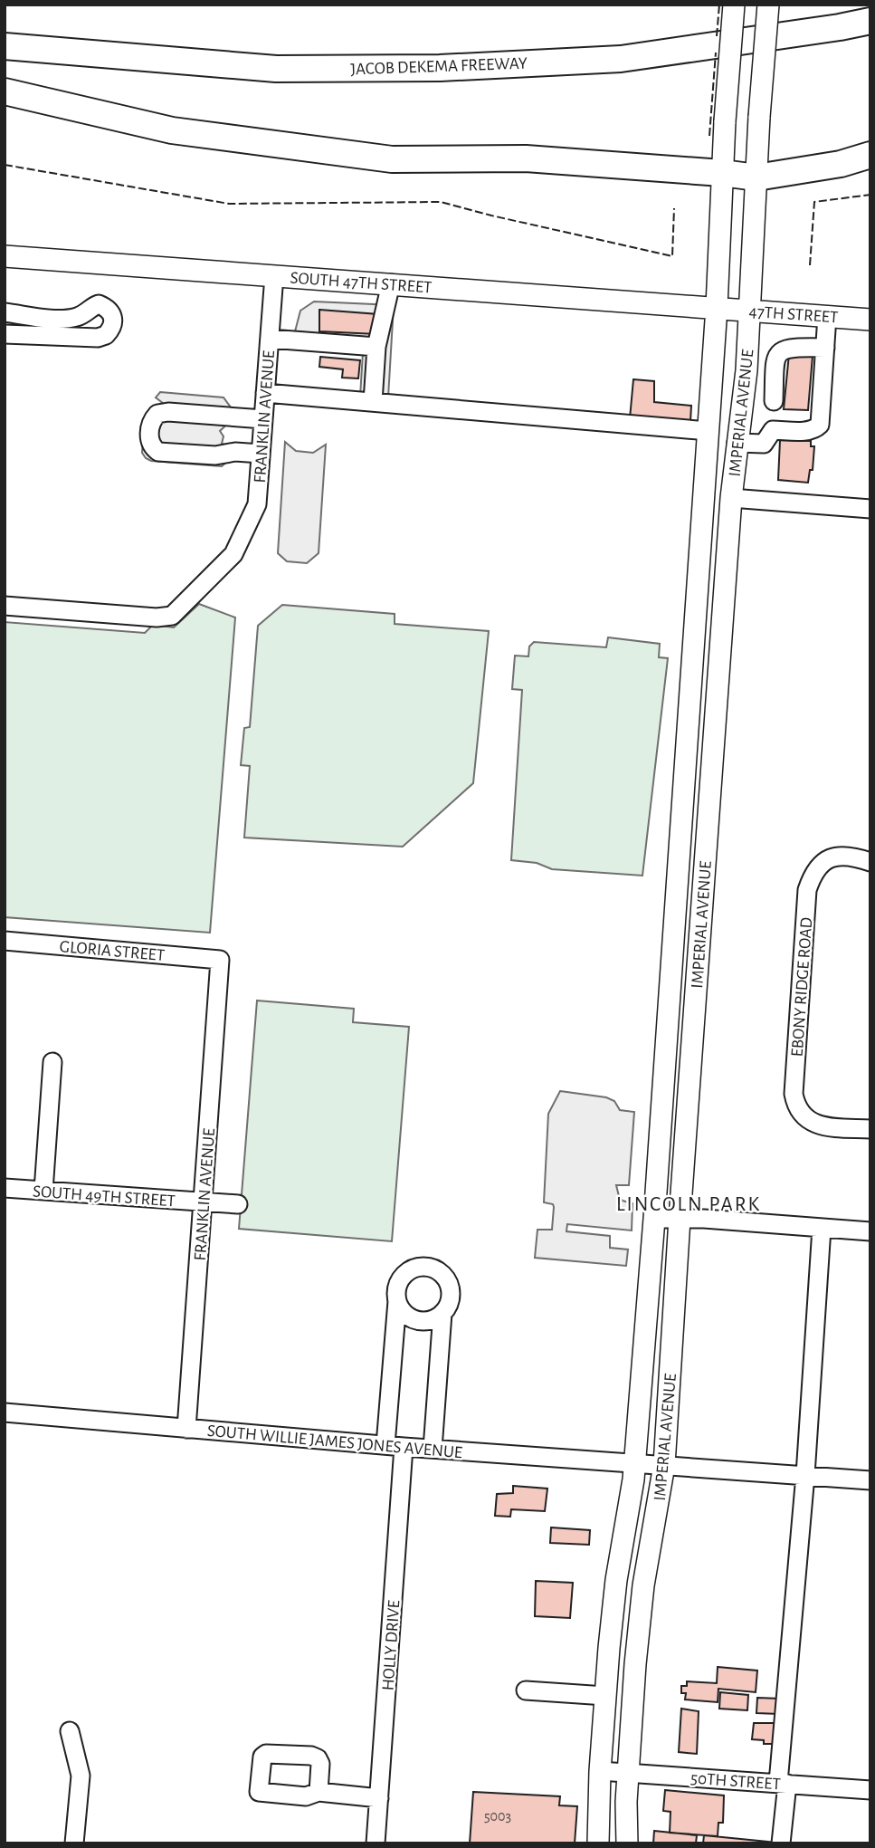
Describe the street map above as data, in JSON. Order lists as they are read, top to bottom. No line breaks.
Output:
{"streets":{"highway":["JACOB DEKEMA FREEWAY"],"main road":["SOUTH 47TH STREET","47TH STREET","IMPERIAL AVENUE"],"street":["FRANKLIN AVENUE","GLORIA STREET","EBONY RIDGE ROAD","SOUTH 49TH STREET","SOUTH WILLIE JAMES JONES AVENUE","HOLLY DRIVE","50TH STREET"]},"crossings":[["SOUTH 47TH STREET","47TH STREET"],["SOUTH 47TH STREET","IMPERIAL AVENUE"],["SOUTH 47TH STREET","FRANKLIN AVENUE"],["47TH STREET","IMPERIAL AVENUE"],["IMPERIAL AVENUE","SOUTH WILLIE JAMES JONES AVENUE"],["IMPERIAL AVENUE","50TH STREET"],["FRANKLIN AVENUE","GLORIA STREET"],["FRANKLIN AVENUE","SOUTH 49TH STREET"],["FRANKLIN AVENUE","SOUTH WILLIE JAMES JONES AVENUE"],["SOUTH WILLIE JAMES JONES AVENUE","HOLLY DRIVE"]],"districts":["LINCOLN PARK"],"house_numbers":["5003"]}
